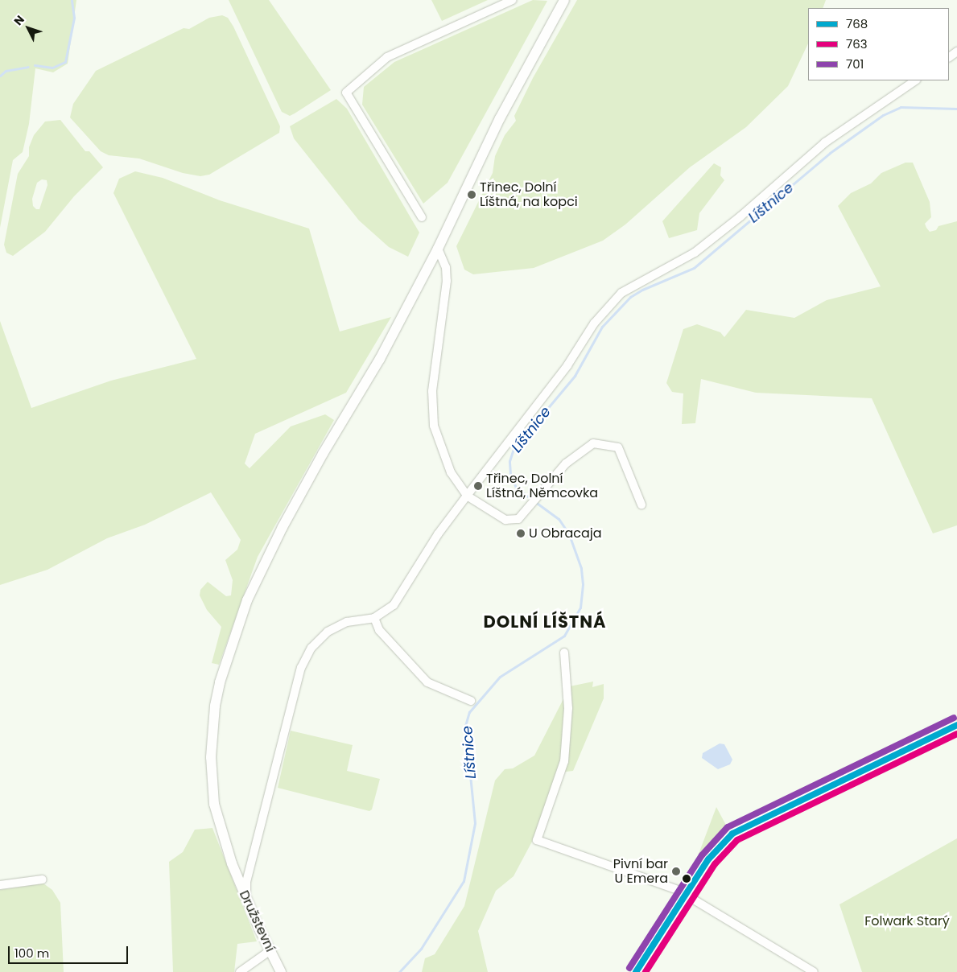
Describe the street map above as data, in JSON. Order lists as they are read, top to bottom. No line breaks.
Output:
{"streets":{"street":["Družstevní"]},"districts":["DOLNÍ LÍŠTNÁ"],"water":["Líštnice"],"parks":["Folwark Starý"],"places":["Třinec, Dolní Líštná, na kopci","Třinec, Dolní Líštná, Němcovka","U Obracaja","Pivní bar U Emera"],"lines":["transit line 701","transit line 768","transit line 763"],"legend":["768","763","701"],"scale_bar":"100 m","north":"top left"}
